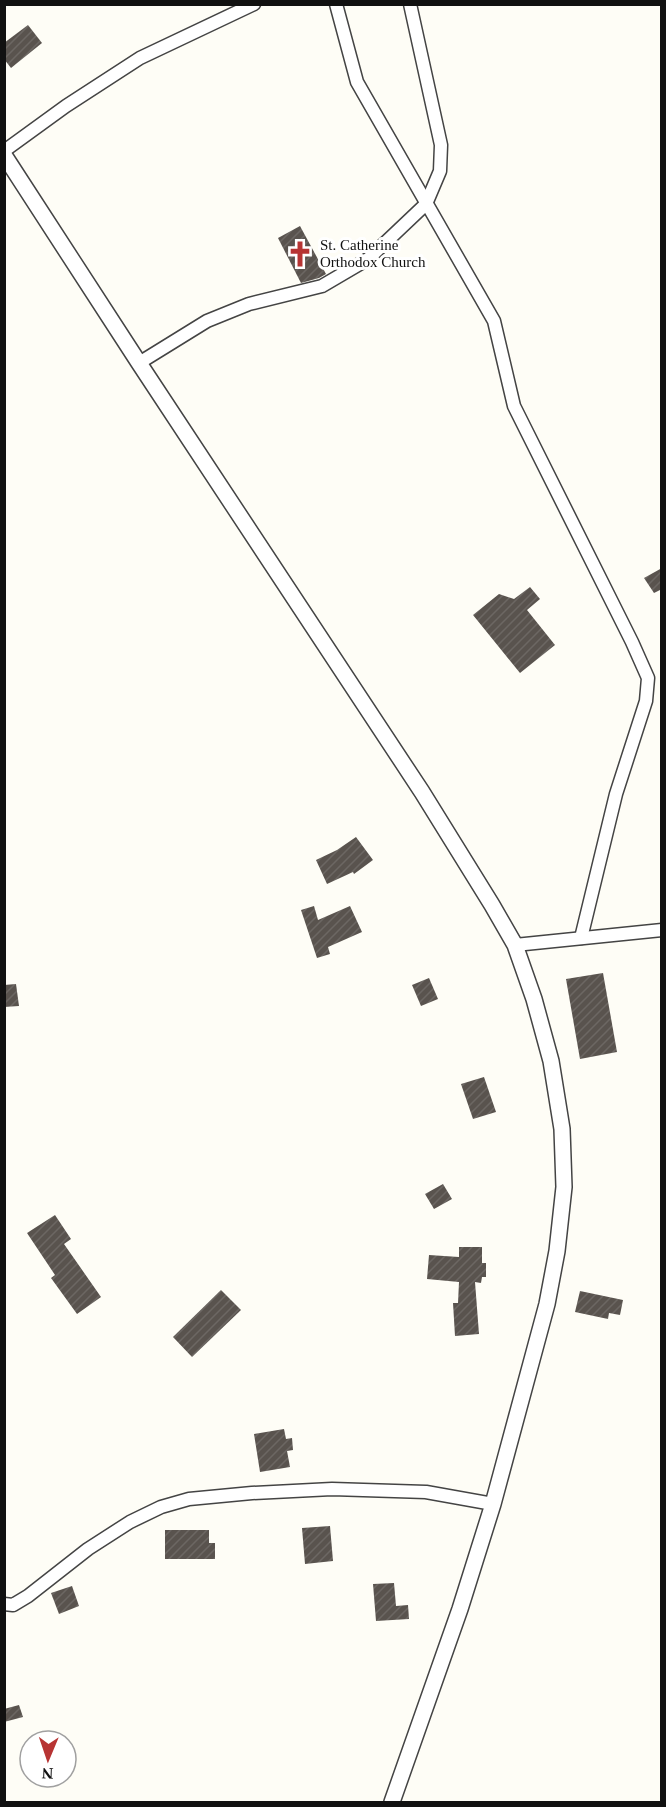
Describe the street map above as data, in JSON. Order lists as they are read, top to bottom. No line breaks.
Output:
{"places":{"church":["St. Catherine Orthodox Church"]},"north":"bottom"}
